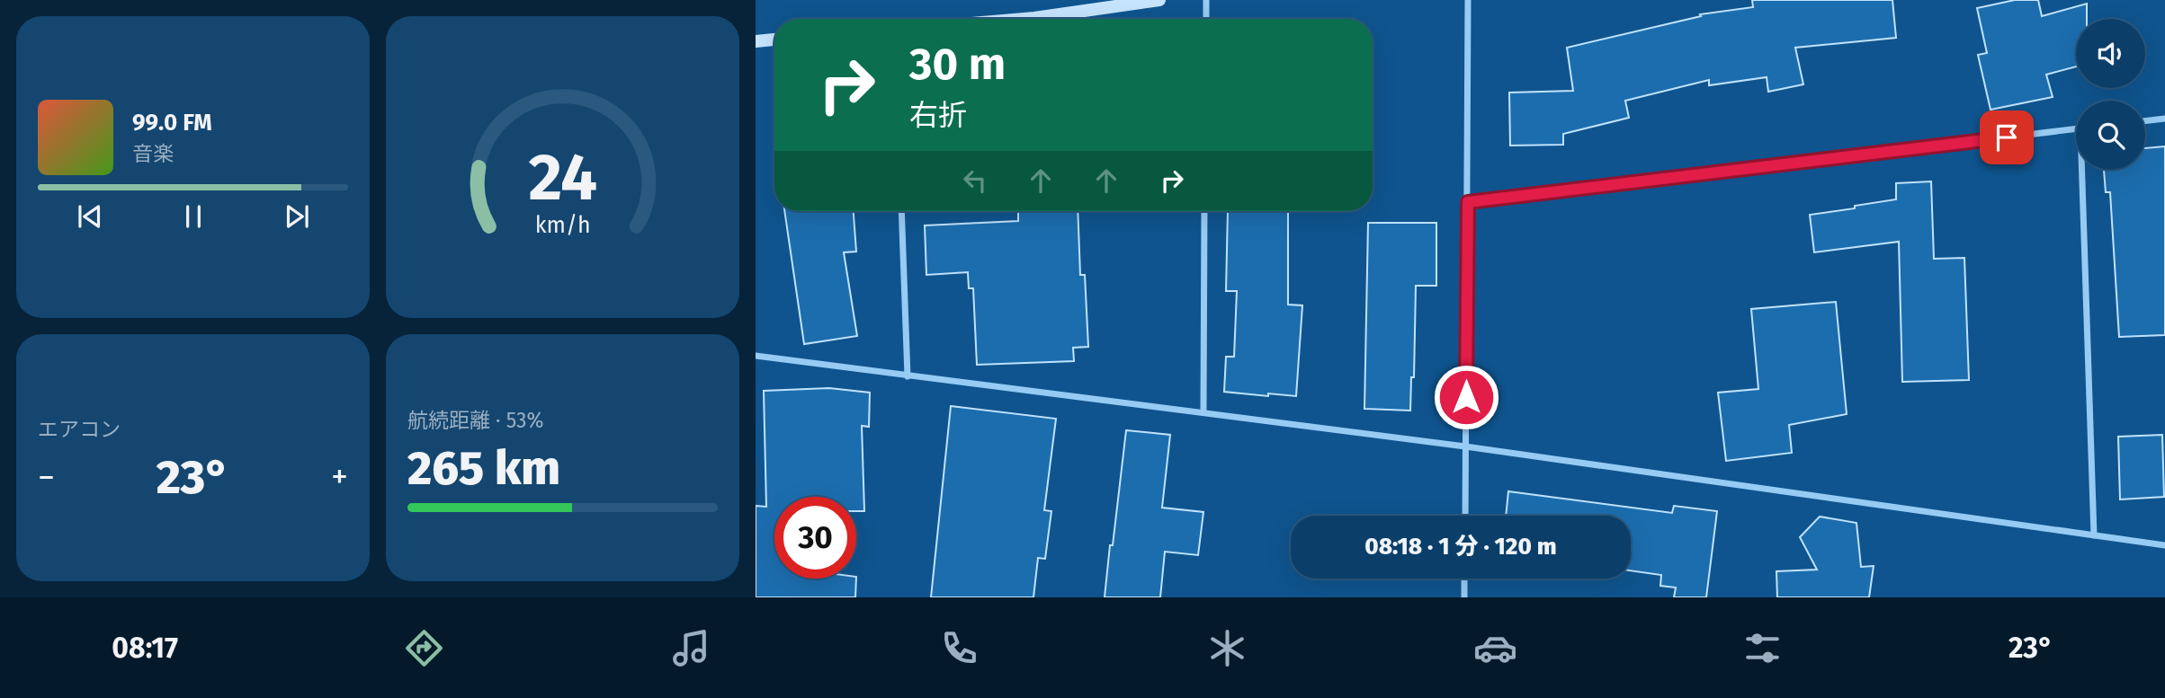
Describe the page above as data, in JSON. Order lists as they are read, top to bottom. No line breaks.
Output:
{"page":{"turn":["30 m","右折"],"song":["99.0 FM","音楽"],"tile":["エアコン",["航続距離 · 53%","265 km"]],"heat":["−","23°","+"],"limit":"30","trip":"08:18 · 1 分 · 120 m","tabs":["08:17","23°"],"gauge":["24","km/h"]}}
